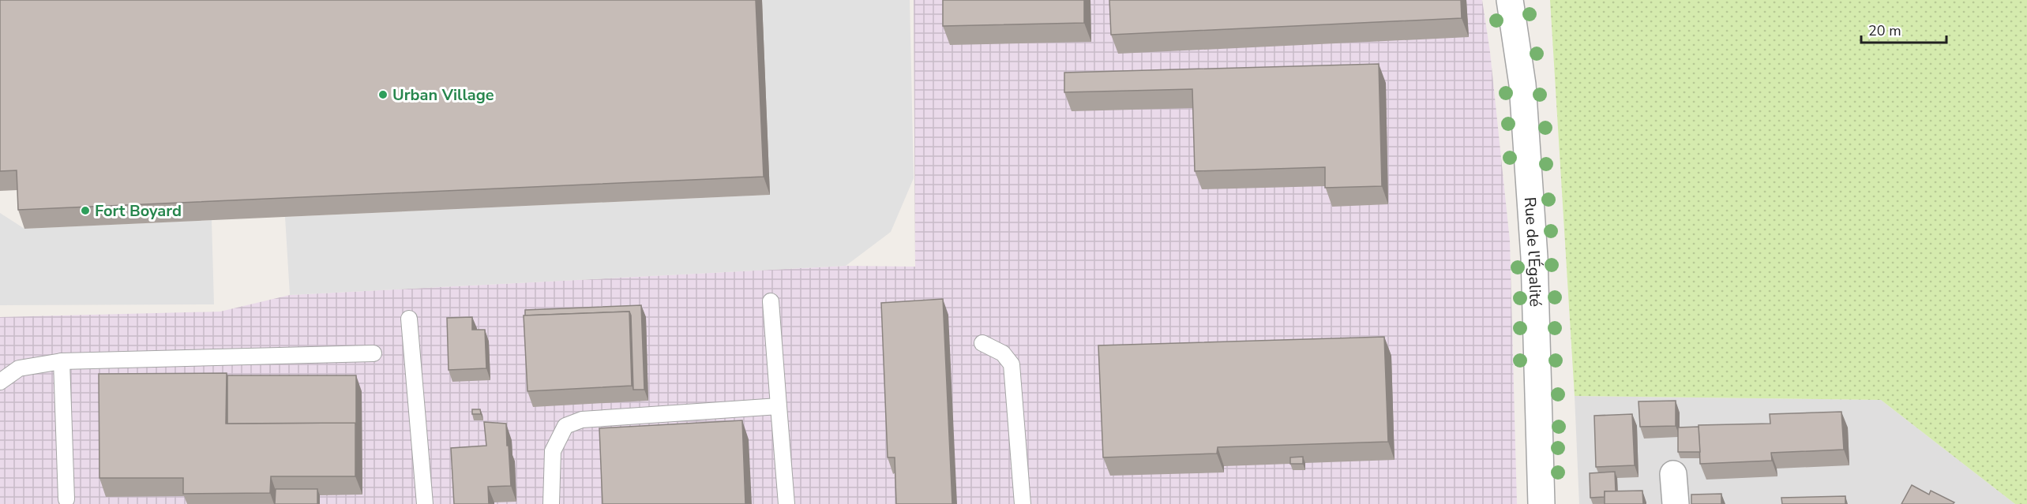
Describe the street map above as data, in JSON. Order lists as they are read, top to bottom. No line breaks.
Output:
{"streets":{"street":["Rue de l'Égalité"]},"places":["Urban Village","Fort Boyard"],"scale_bar":"20 m"}
